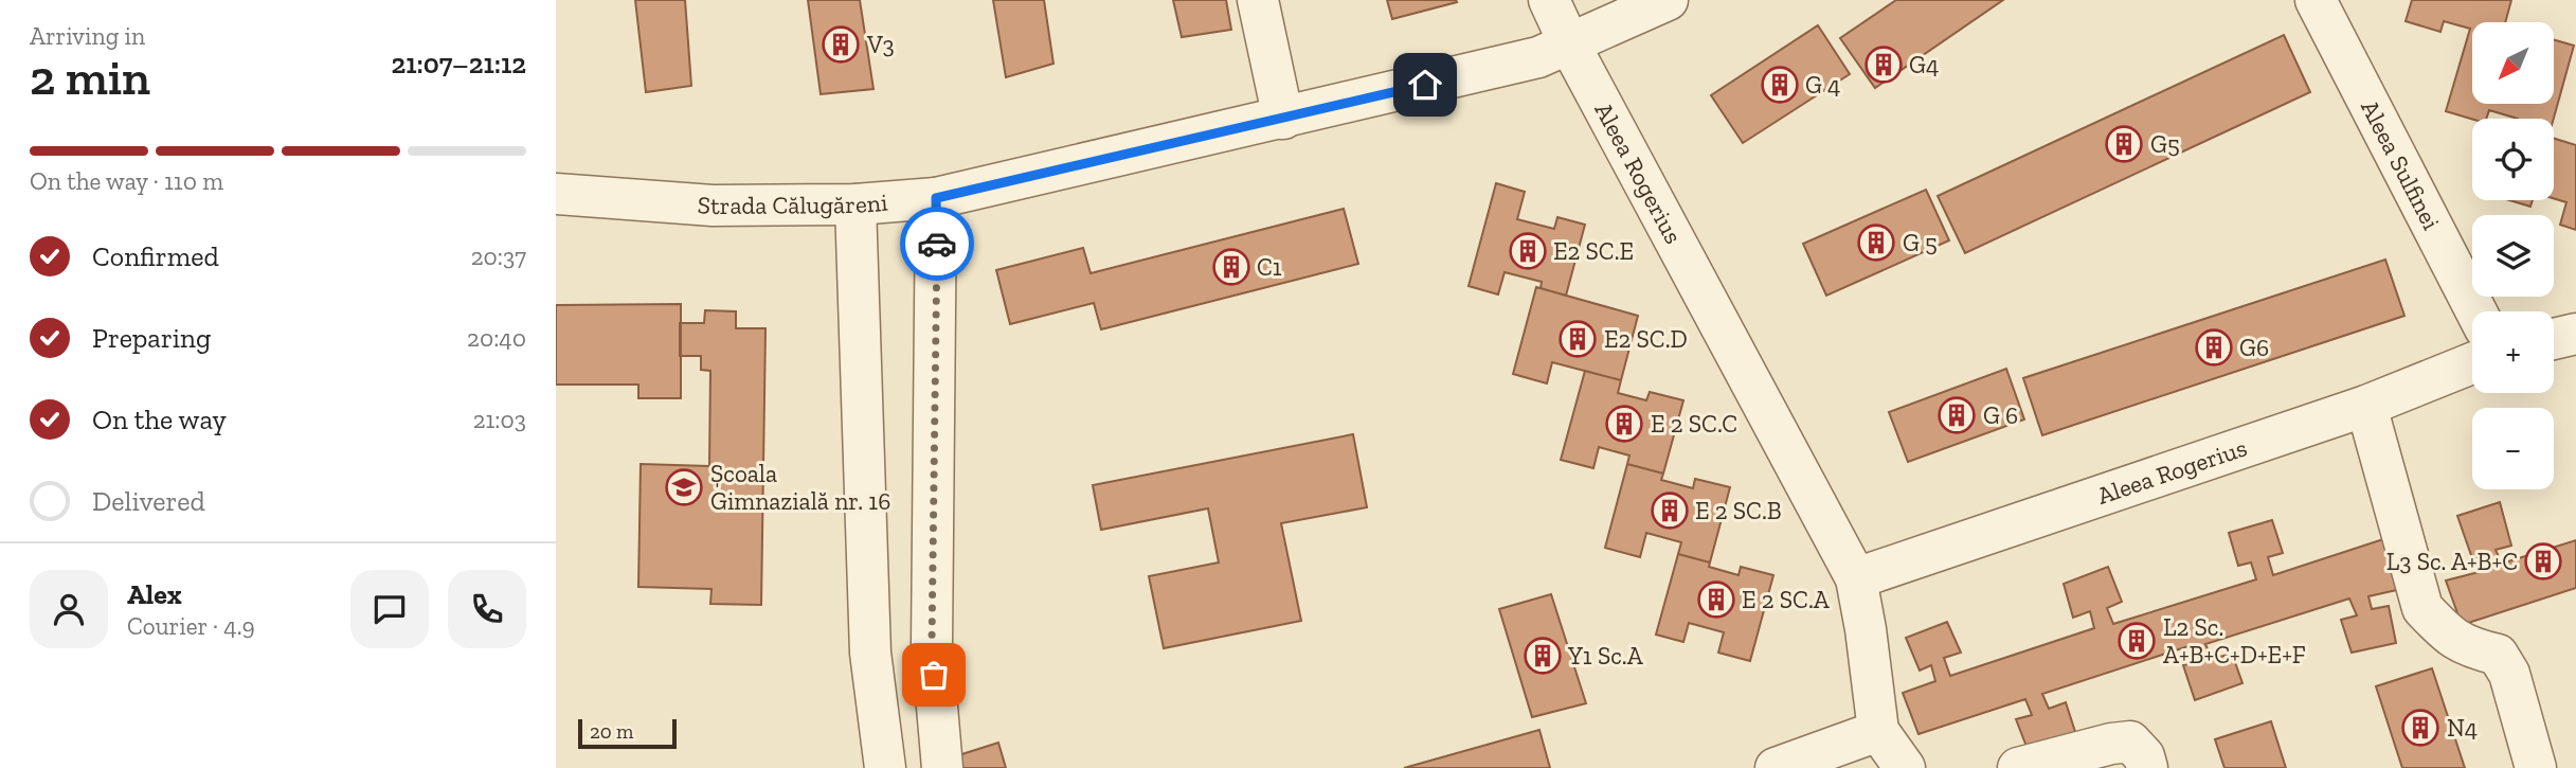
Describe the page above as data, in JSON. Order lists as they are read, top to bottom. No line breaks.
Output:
{"streets":{"street":["Aleea Sulfinei","Aleea Rogerius","Strada Călugăreni"]},"crossings":[["Aleea Rogerius","Strada Călugăreni"]],"places":{"building":["V3","G4","G 4","G5","G 5","E2 SC.E","C1","E2 SC.D","G6","G 6","E 2 SC.C","E 2 SC.B","L3 Sc. A+B+C","E 2 SC.A","L2 Sc. A+B+C+D+E+F","Y1 Sc.A","N4"],"school or university":["Școala Gimnazială nr. 16"]},"scale_bar":"20 m","north":"bottom left","page":{"heading":["2 min","Arriving in","21:07–21:12"],"panel":["Alex","Courier · 4.9"],"map_buttons":["+","−"],"bar":"On the way · 110 m","list":[["Confirmed","20:37"],["Preparing","20:40"],["On the way","21:03"],"Delivered"],"scale":"20 m"}}
